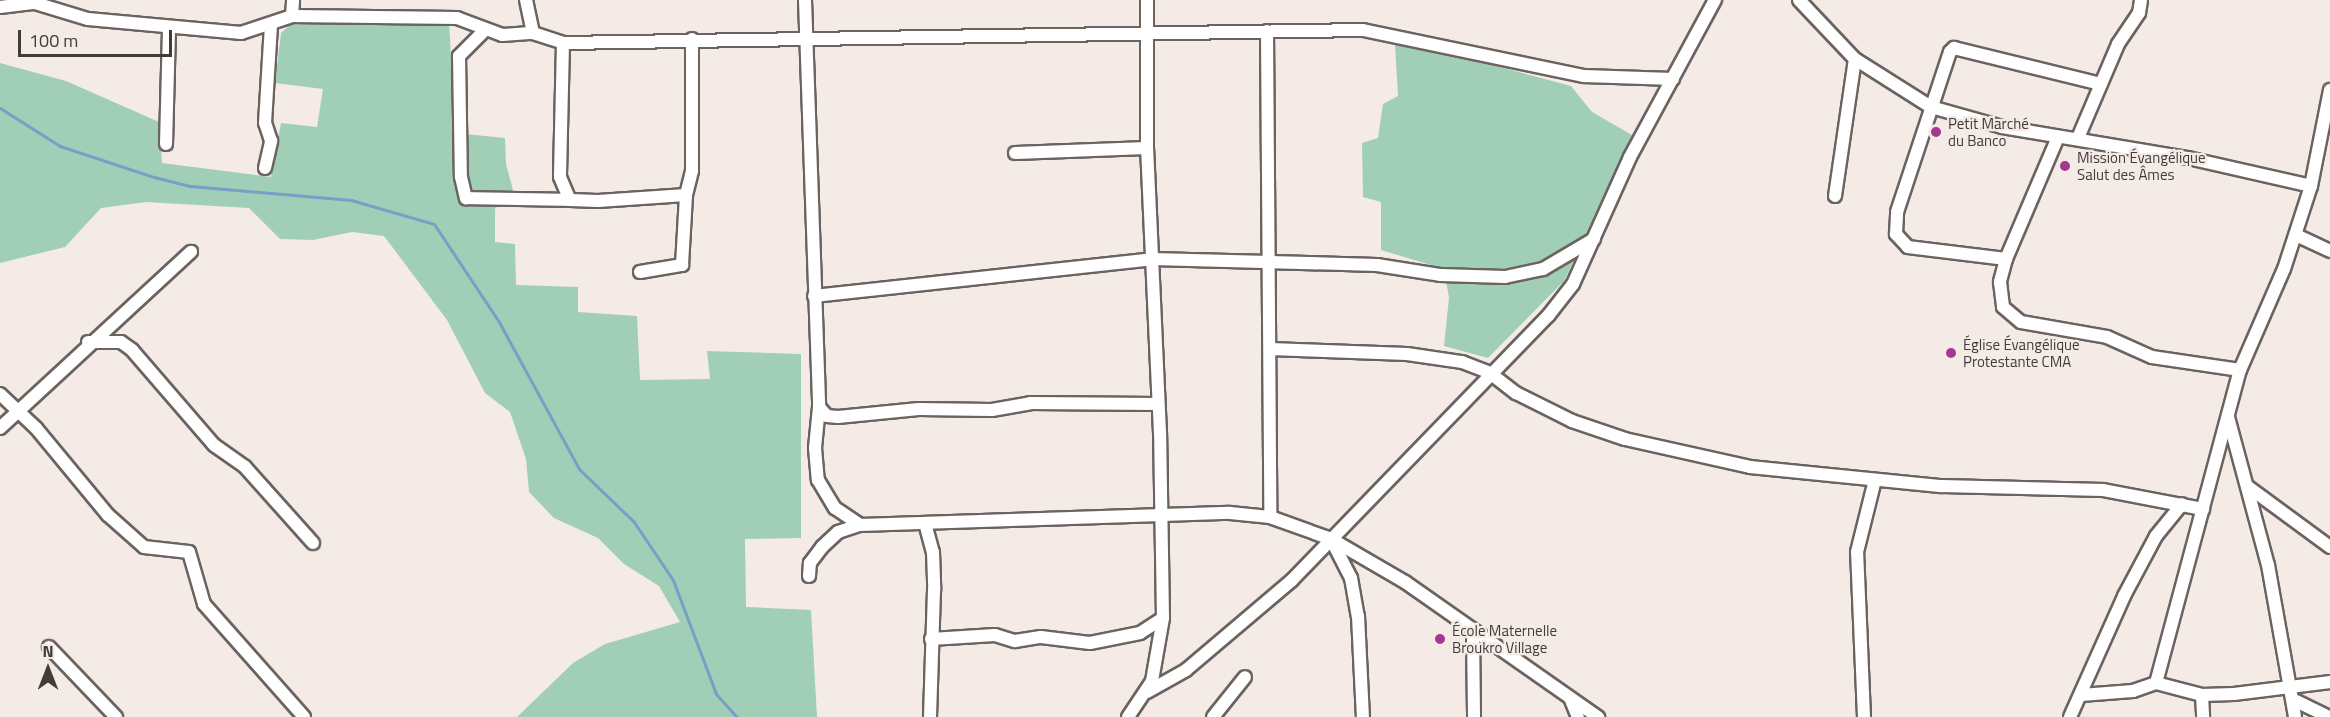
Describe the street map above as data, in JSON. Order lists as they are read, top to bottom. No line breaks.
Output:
{"places":["Petit Marché du Banco","Mission Évangélique Salut des Âmes","Église Évangélique Protestante CMA","École Maternelle Broukro Village"],"scale_bar":"100 m","north":"top"}
